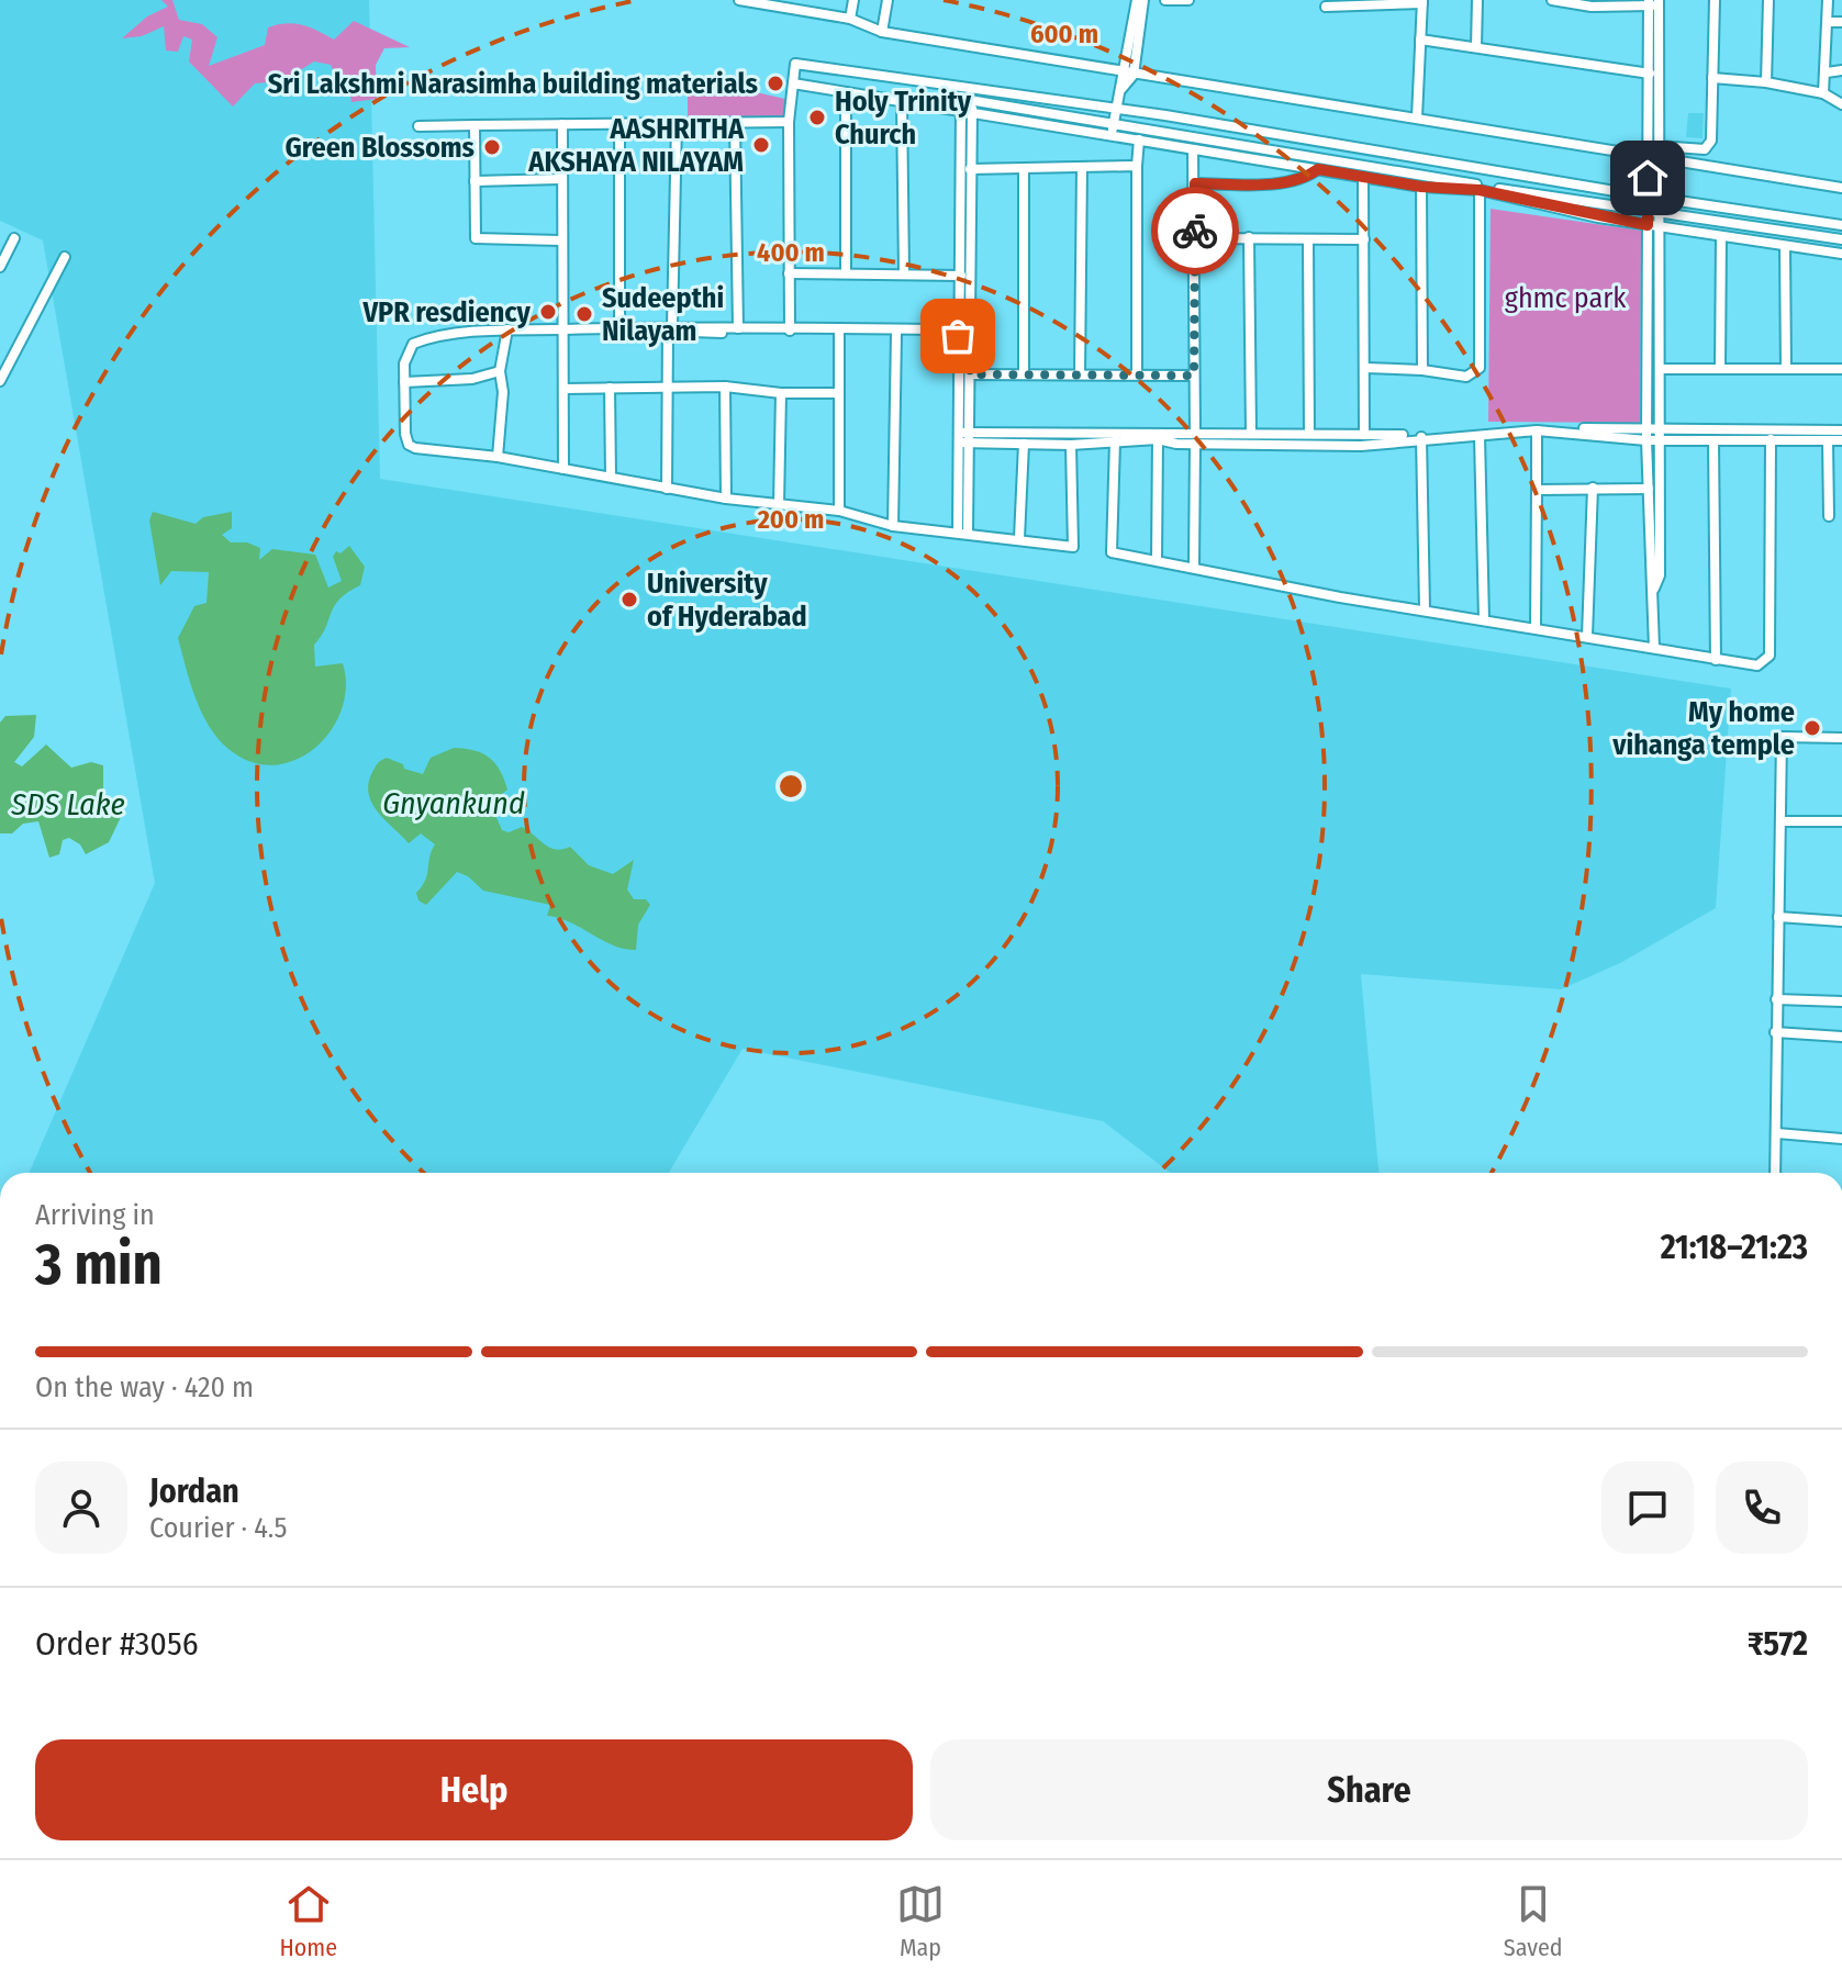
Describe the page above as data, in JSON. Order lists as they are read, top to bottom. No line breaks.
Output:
{"water":["Gnyankund","SDS Lake"],"parks":["ghmc park"],"places":["Sri Lakshmi Narasimha building materials","Holy Trinity Church","AASHRITHA AKSHAYA NILAYAM","Green Blossoms","VPR resdiency","Sudeepthi Nilayam","University of Hyderabad","My home vihanga temple"],"page":{"heading":["3 min","Arriving in","21:18–21:23"],"panel":["Jordan","Courier · 4.5","Order #3056","₹572"],"bar":"On the way · 420 m","buttons":["Help","Share"],"tabs":["Home","Map","Saved"]},"rings":["600 m","400 m","200 m"]}
